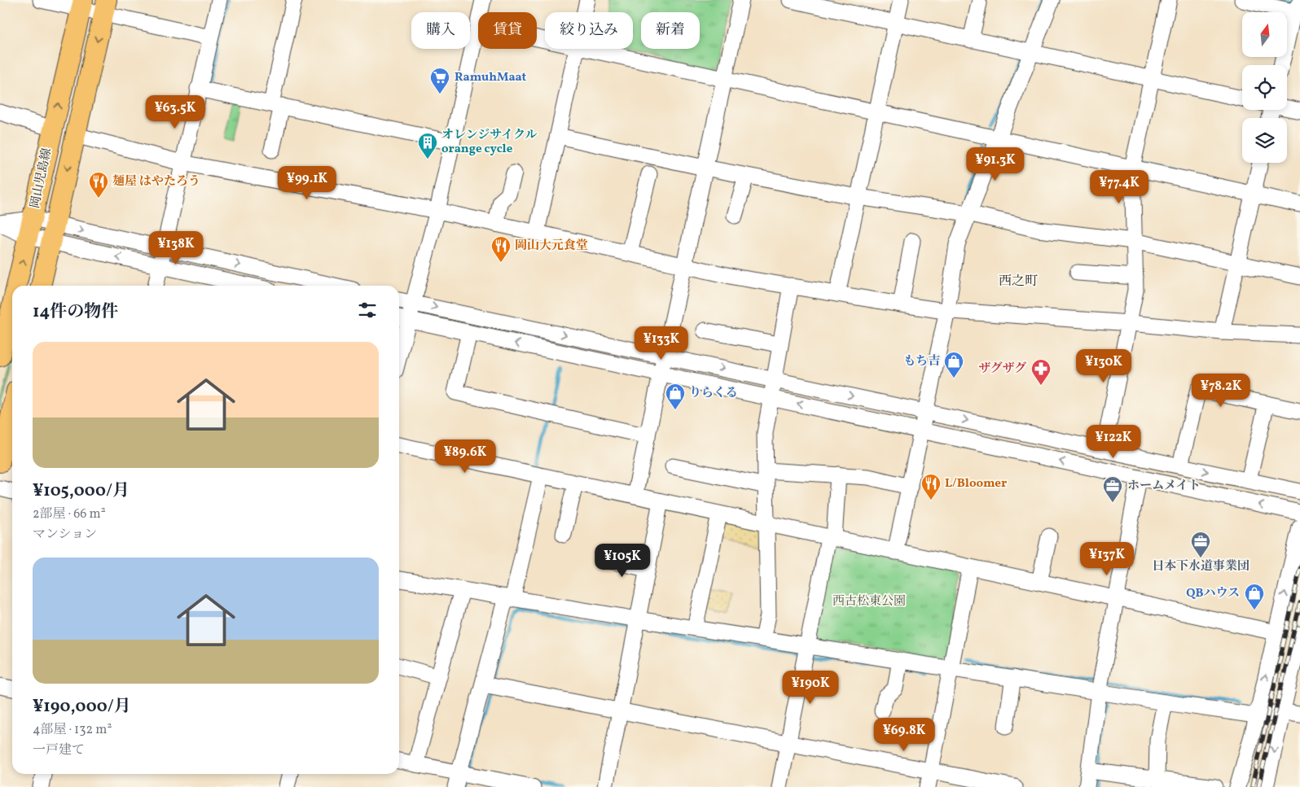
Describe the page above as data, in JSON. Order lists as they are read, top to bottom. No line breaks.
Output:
{"streets":{"main road":["岡山児島線"]},"districts":["西之町"],"parks":["西古松東公園"],"places":{"supermarket":["RamuhMaat"],"building":["オレンジサイクル orange cycle"],"restaurant":["麺屋 はやたろう","岡山大元食堂","L/Bloomer"],"shop":["もち吉","りらくる","QBハウス"],"pharmacy":["ザグザグ"],"office":["ホームメイト","日本下水道事業団"]},"north":"top","page":{"chip":["購入","賃貸","絞り込み","新着"],"price":["¥63.5K","¥91.3K","¥99.1K","¥77.4K","¥138K","¥133K","¥130K","¥78.2K","¥122K","¥89.6K","¥137K","¥105K","¥190K","¥69.8K"],"heading":"14件の物件","list":[{"name":"¥105,000/月","note":"2部屋 · 66 m² · マンション"},{"name":"¥190,000/月","note":"4部屋 · 132 m² · 一戸建て"}]}}
